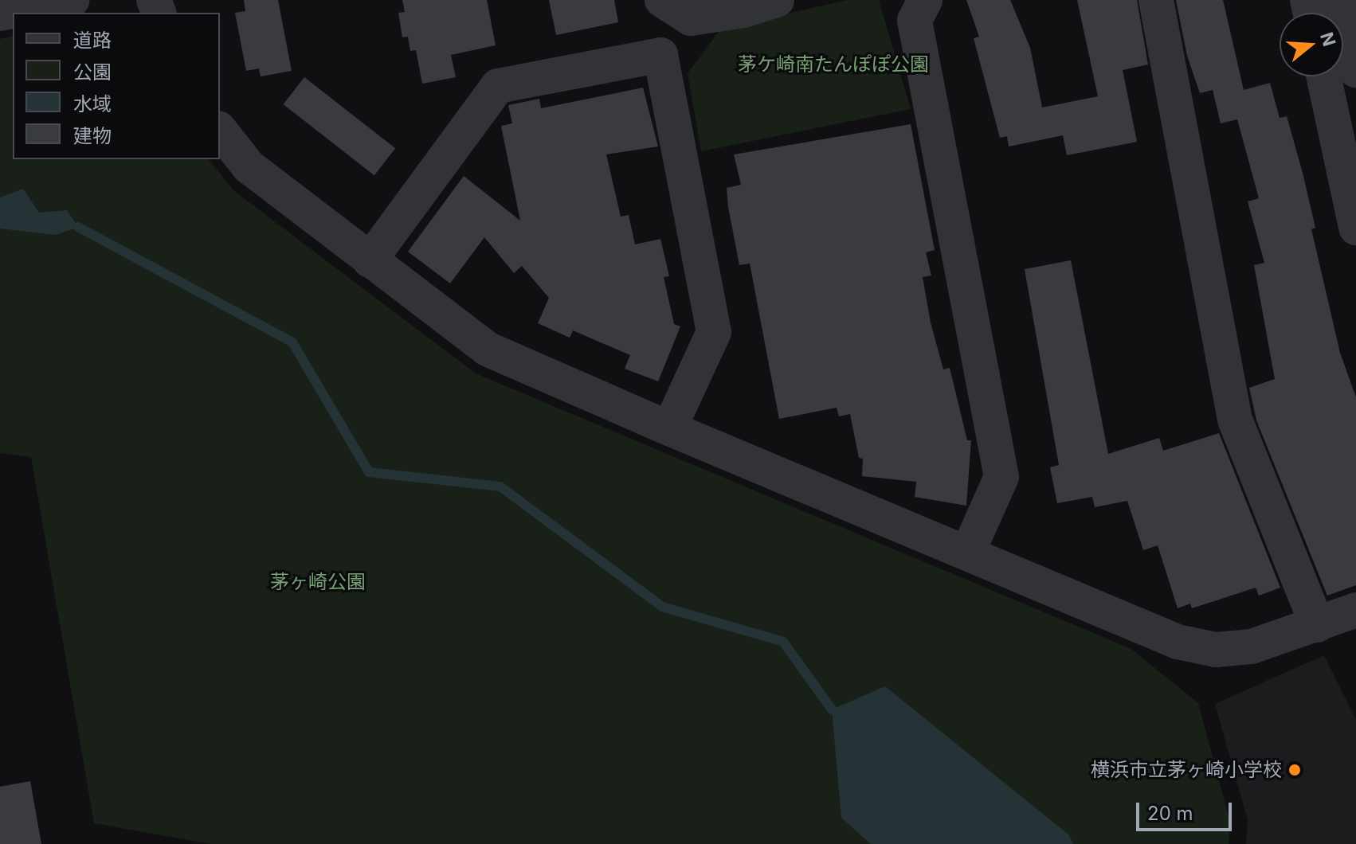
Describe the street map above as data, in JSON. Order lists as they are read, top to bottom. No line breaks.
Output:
{"parks":["茅ケ崎南たんぽぽ公園","茅ヶ崎公園"],"places":["横浜市立茅ヶ崎小学校"],"legend":["道路","公園","水域","建物"],"scale_bar":"20 m","north":"right"}
